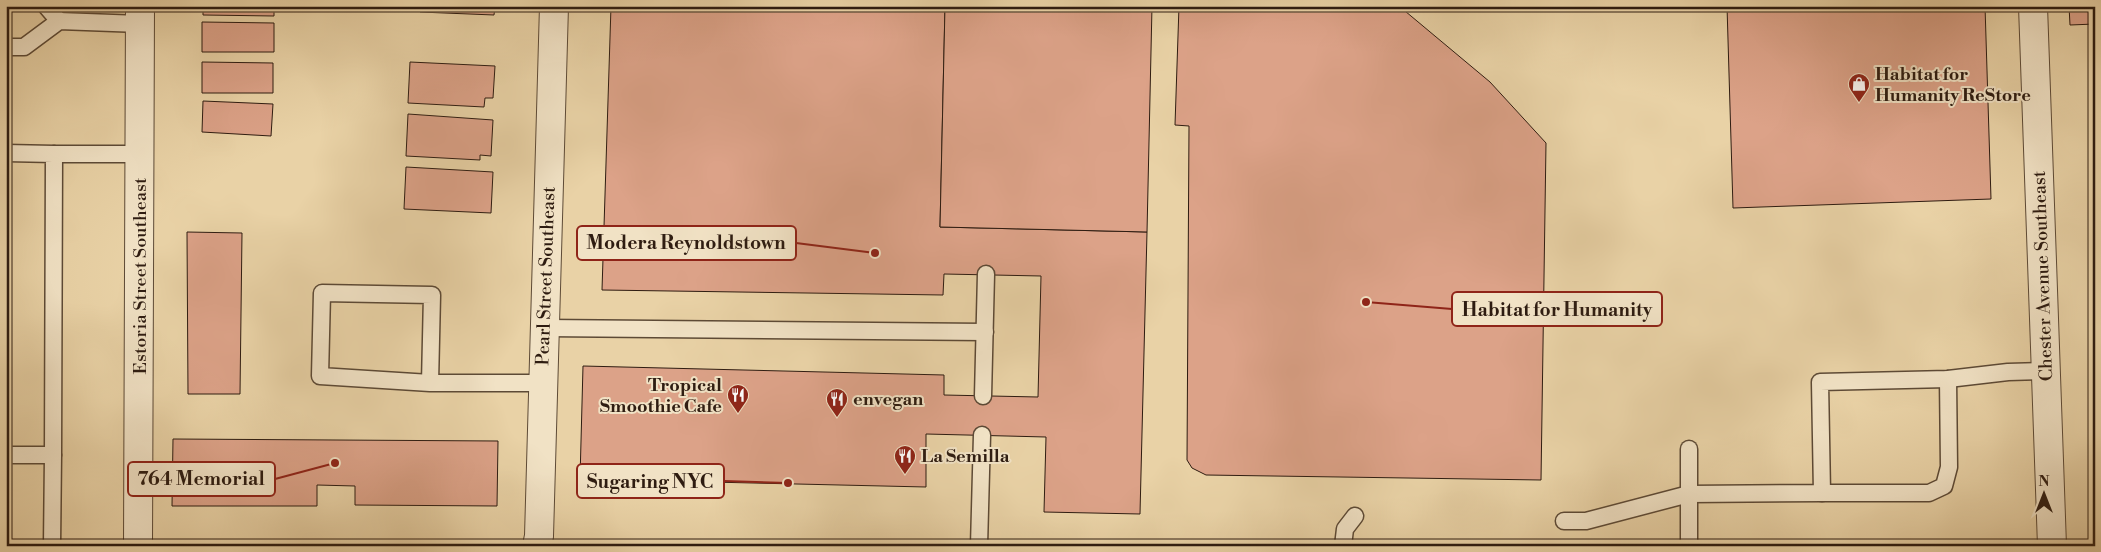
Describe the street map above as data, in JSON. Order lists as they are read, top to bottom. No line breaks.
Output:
{"streets":{"street":["Estoria Street Southeast","Pearl Street Southeast","Chester Avenue Southeast"]},"places":{"shop":["Habitat for Humanity ReStore"],"other":["Modera Reynoldstown","Habitat for Humanity","764 Memorial","Sugaring NYC"],"restaurant":["Tropical Smoothie Cafe","envegan","La Semilla"]},"north":"top"}
